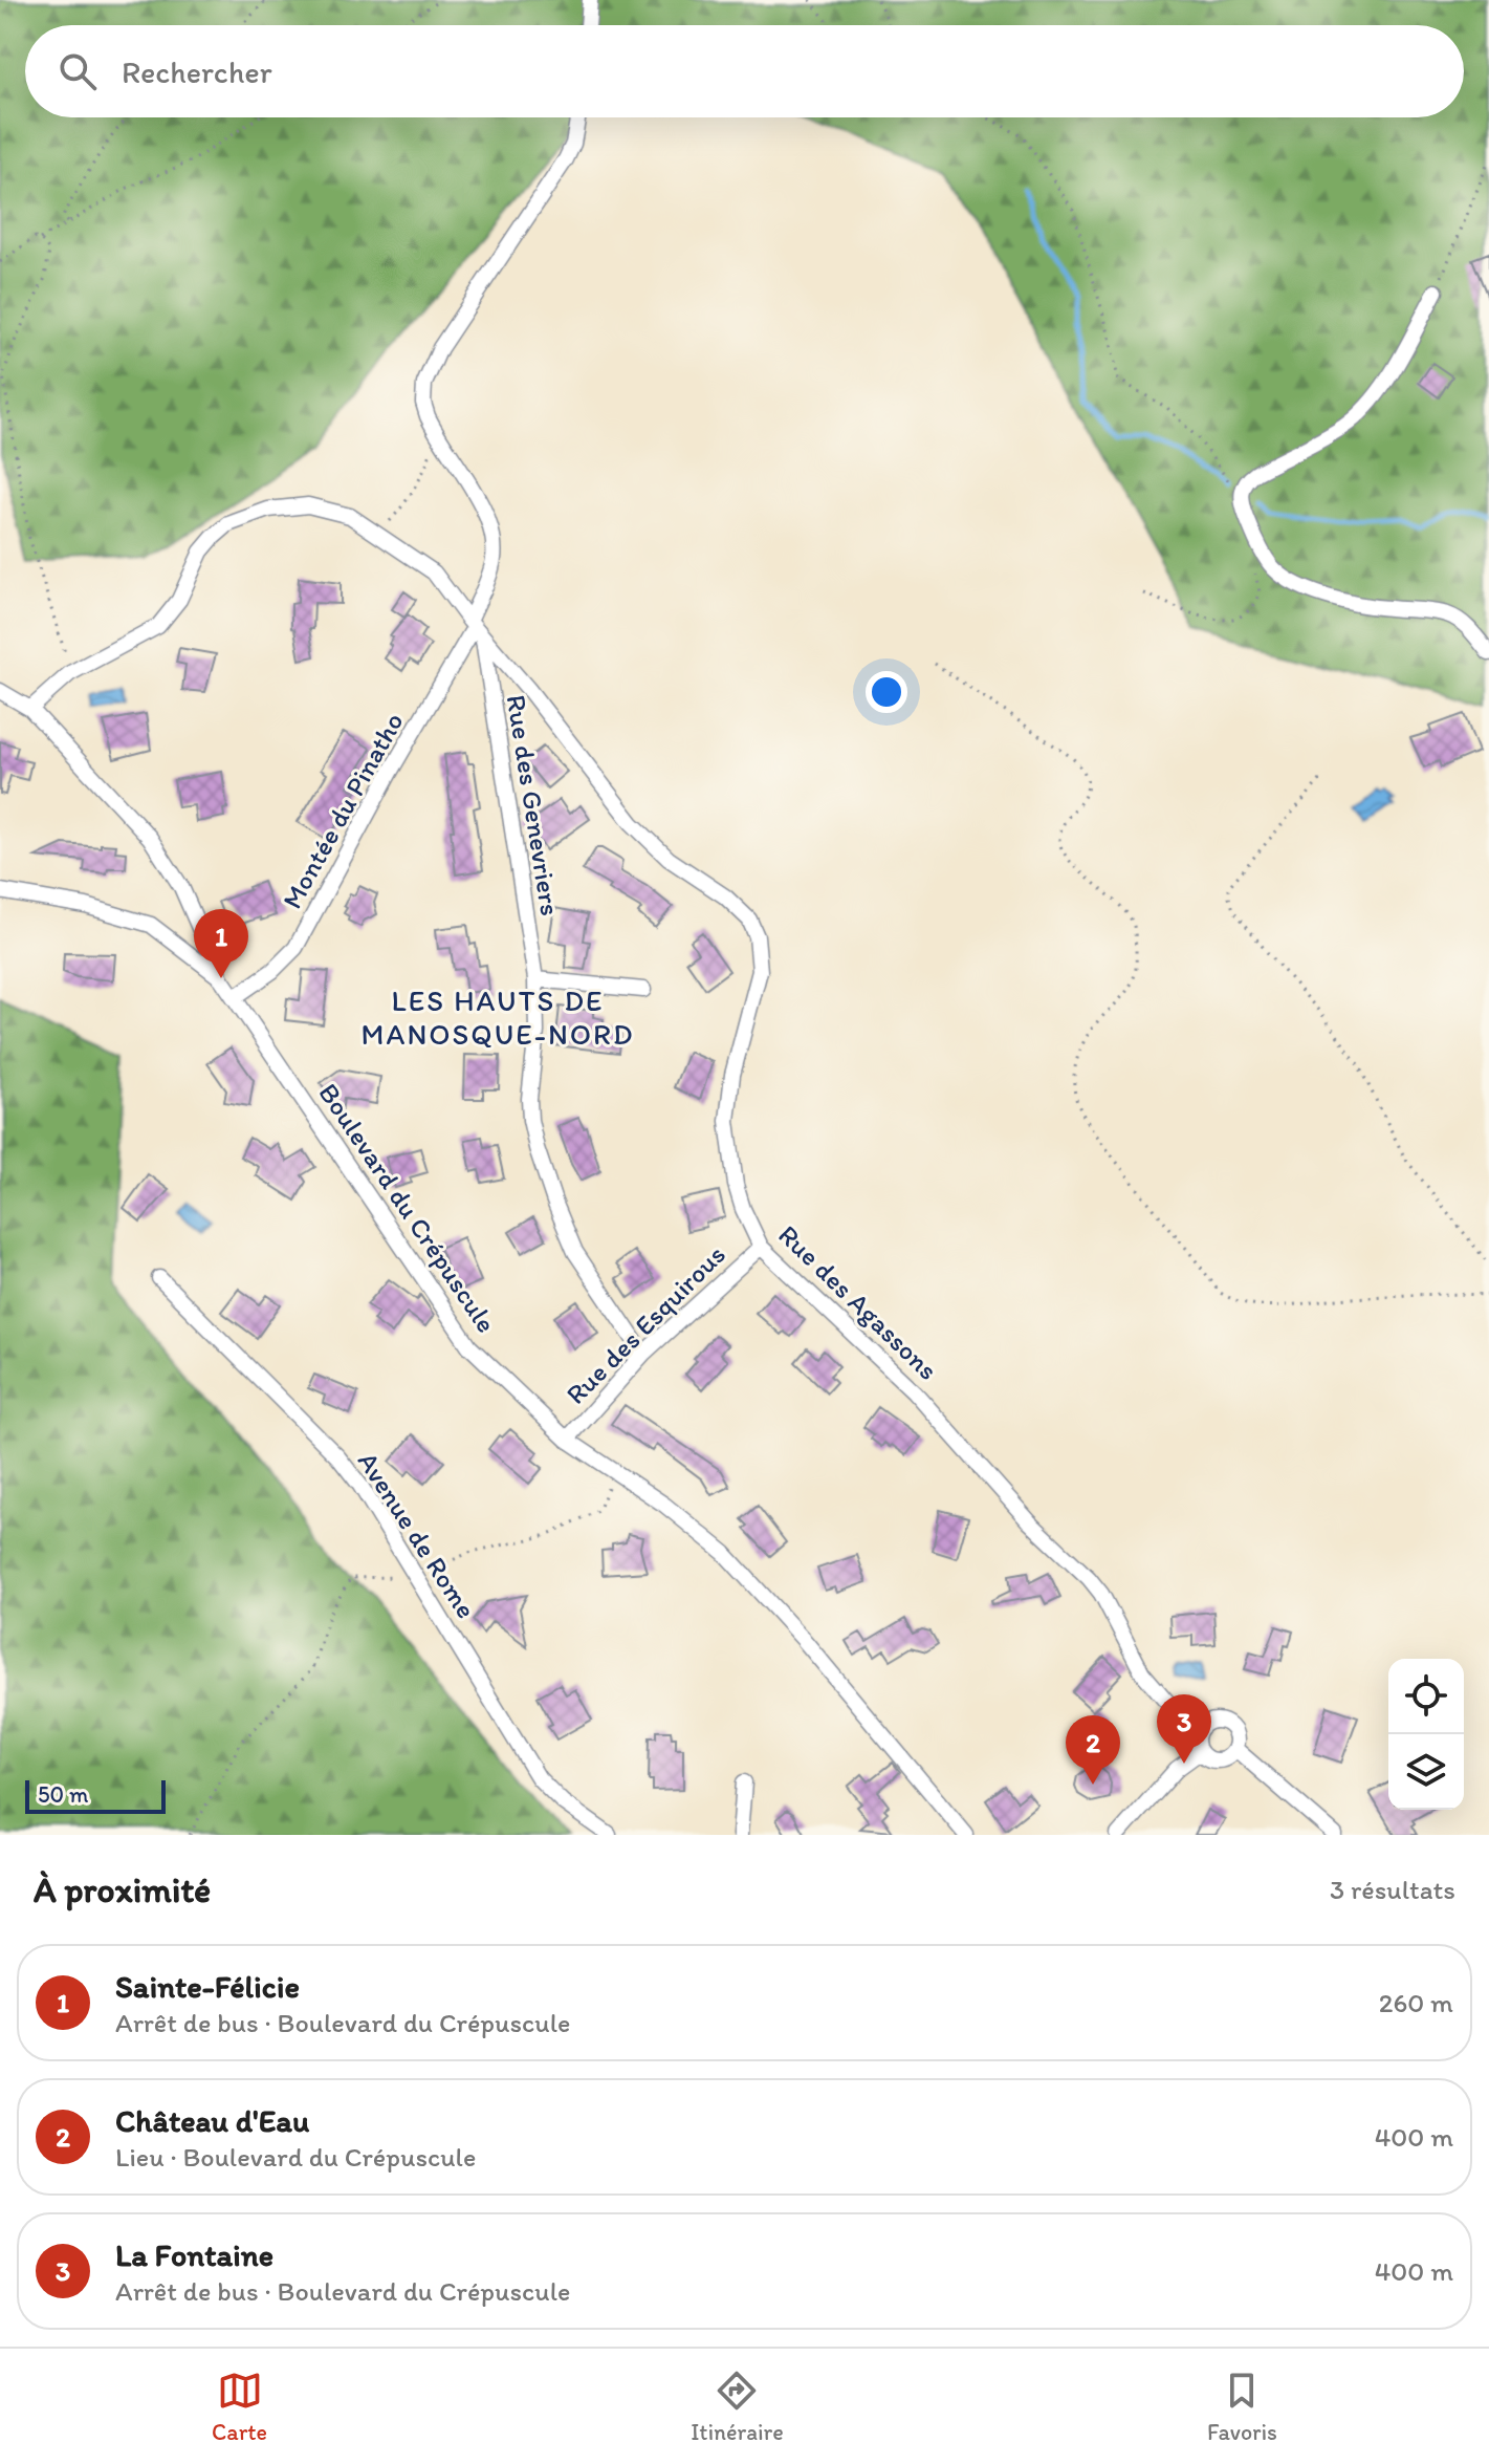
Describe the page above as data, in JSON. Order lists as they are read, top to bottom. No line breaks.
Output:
{"streets":{"street":["Rue des Genevriers","Montée du Pinatho","Boulevard du Crépuscule","Rue des Agassons","Rue des Esquirous","Avenue de Rome"]},"crossings":[["Rue des Genevriers","Montée du Pinatho"],["Rue des Genevriers","Rue des Agassons"],["Rue des Genevriers","Rue des Esquirous"],["Montée du Pinatho","Boulevard du Crépuscule"],["Montée du Pinatho","Rue des Agassons"],["Boulevard du Crépuscule","Rue des Esquirous"],["Rue des Agassons","Rue des Esquirous"]],"districts":["LES HAUTS DE MANOSQUE-NORD"],"scale_bar":"50 m","page":{"search":"Rechercher","pins":["1","3","2"],"scale":"50 m","heading":["À proximité","3 résultats"],"list":[{"mark":"1","name":"Sainte-Félicie","note":"Arrêt de bus · Boulevard du Crépuscule","value":"260 m"},{"mark":"2","name":"Château d'Eau","note":"Lieu · Boulevard du Crépuscule","value":"400 m"},{"mark":"3","name":"La Fontaine","note":"Arrêt de bus · Boulevard du Crépuscule","value":"400 m"}],"nav":["Carte","Itinéraire","Favoris"]}}
